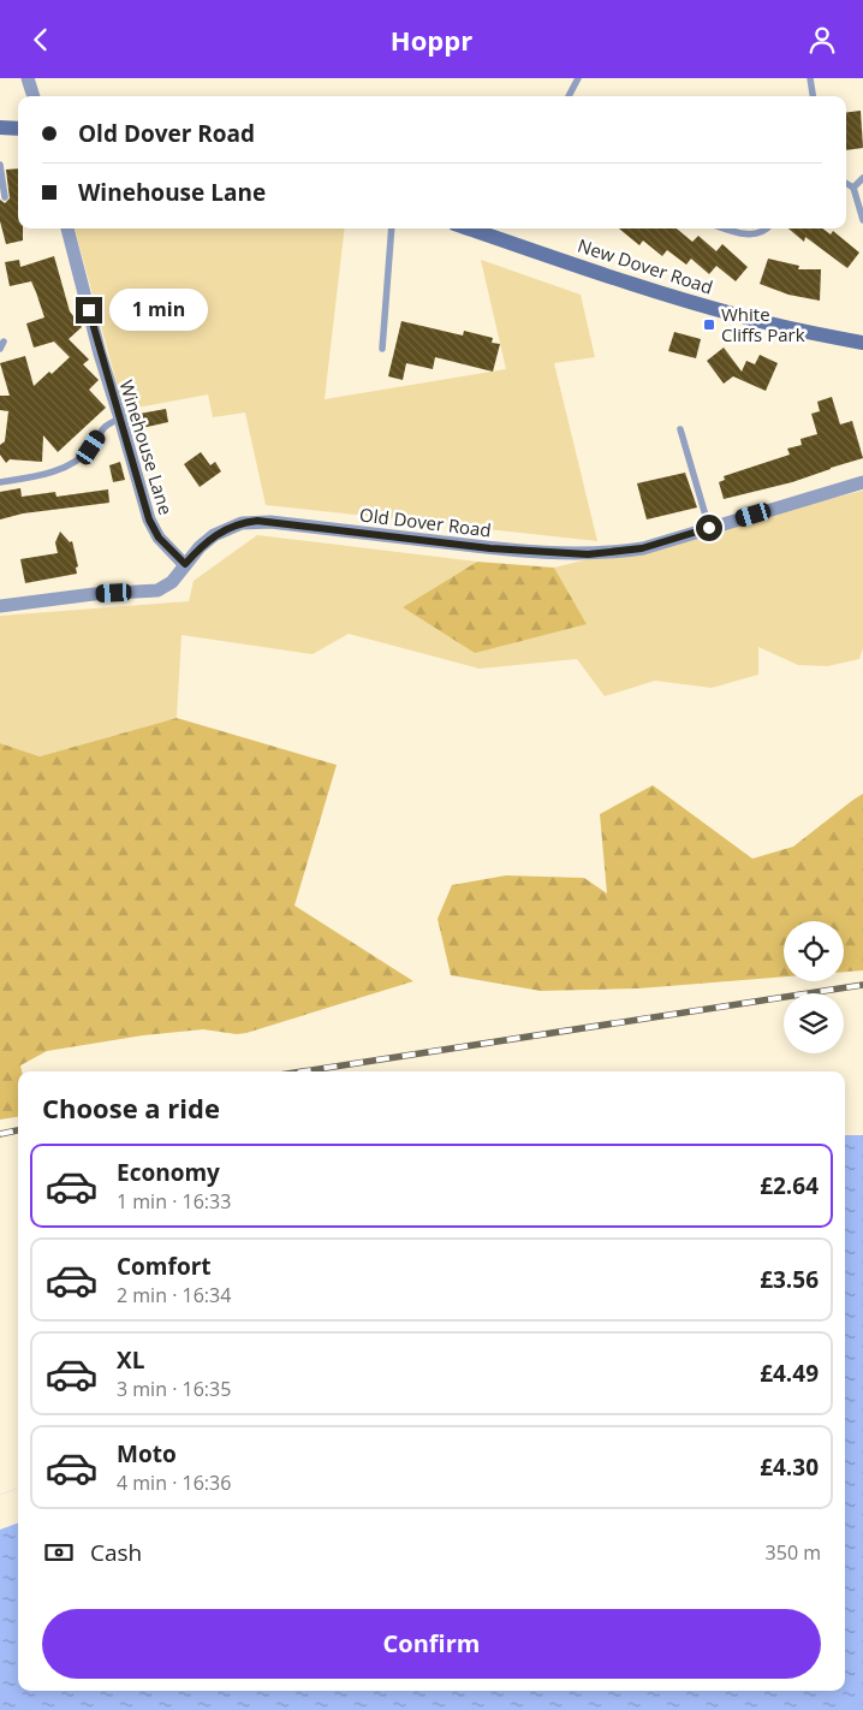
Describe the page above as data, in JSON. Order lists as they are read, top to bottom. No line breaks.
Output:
{"streets":{"main road":["New Dover Road"],"street":["Winehouse Lane","Old Dover Road"]},"crossings":[["Winehouse Lane","Old Dover Road"]],"places":{"transit":["White Cliffs Park"]},"page":{"header":"Hoppr","banner":["Old Dover Road","Winehouse Lane"],"bubble":"1 min","heading":"Choose a ride","list":[{"name":"Economy","note":"1 min · 16:33","value":"£2.64"},{"name":"Comfort","note":"2 min · 16:34","value":"£3.56"},{"name":"XL","note":"3 min · 16:35","value":"£4.49"},{"name":"Moto","note":"4 min · 16:36","value":"£4.30"}],"pay":["Cash","350 m"],"buttons":"Confirm"}}
